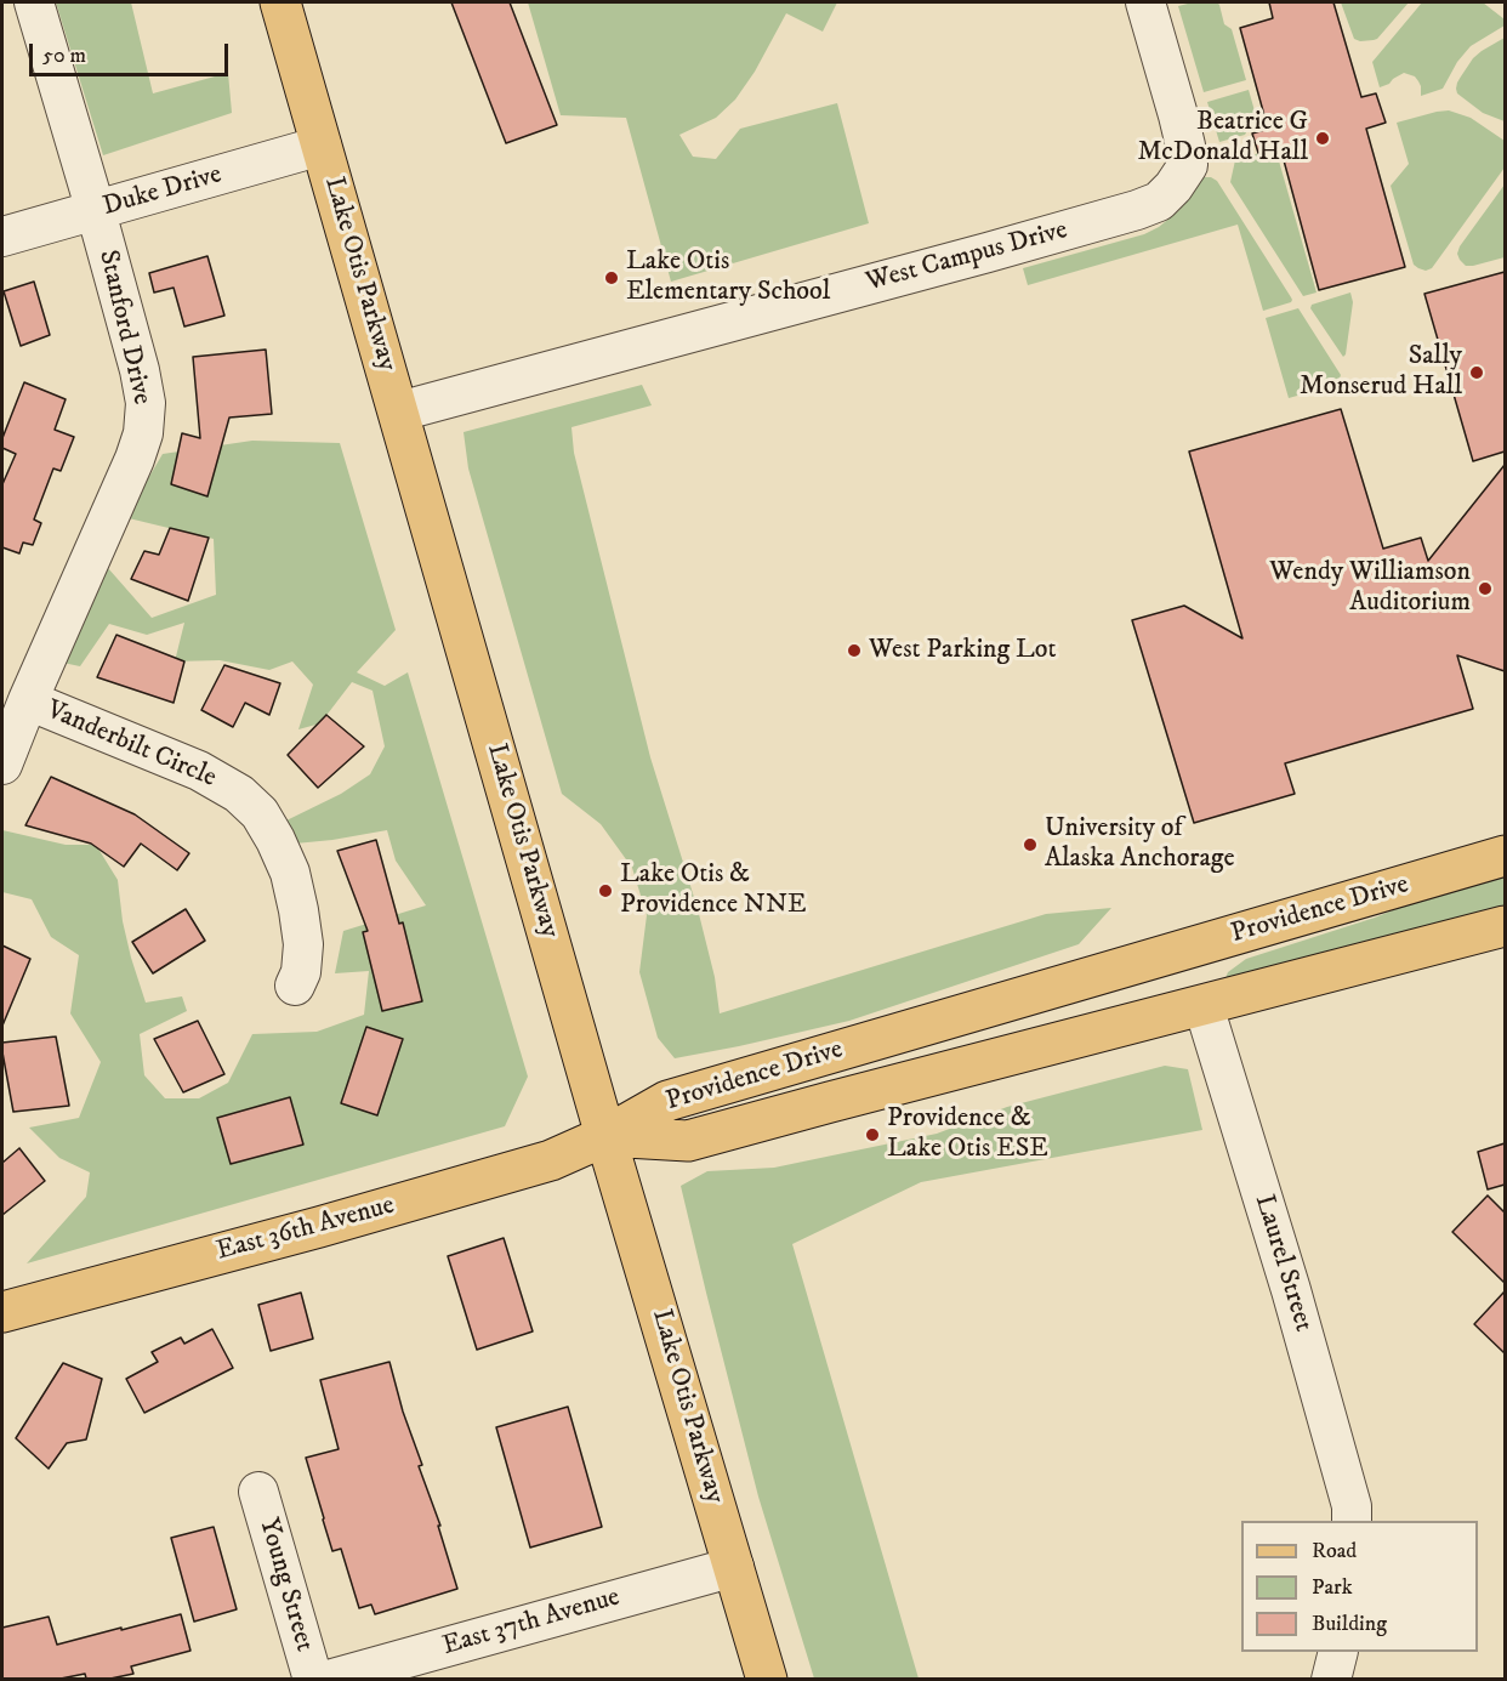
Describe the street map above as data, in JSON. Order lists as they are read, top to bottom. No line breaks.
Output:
{"streets":{"main road":["Lake Otis Parkway","Providence Drive","East 36th Avenue"],"street":["Duke Drive","West Campus Drive","Stanford Drive","Vanderbilt Circle","Laurel Street","Young Street","East 37th Avenue"]},"crossings":[["Duke Drive","Lake Otis Parkway"],["Duke Drive","Stanford Drive"],["West Campus Drive","Lake Otis Parkway"],["Lake Otis Parkway","Providence Drive"],["Lake Otis Parkway","East 36th Avenue"],["Lake Otis Parkway","East 37th Avenue"],["Stanford Drive","Vanderbilt Circle"],["Providence Drive","East 36th Avenue"],["Providence Drive","Laurel Street"]],"places":["Beatrice G McDonald Hall","Lake Otis Elementary School","Sally Monserud Hall","Wendy Williamson Auditorium","West Parking Lot","University of Alaska Anchorage","Lake Otis & Providence NNE","Providence & Lake Otis ESE"],"legend":["Road","Park","Building"],"scale_bar":"50 m"}
